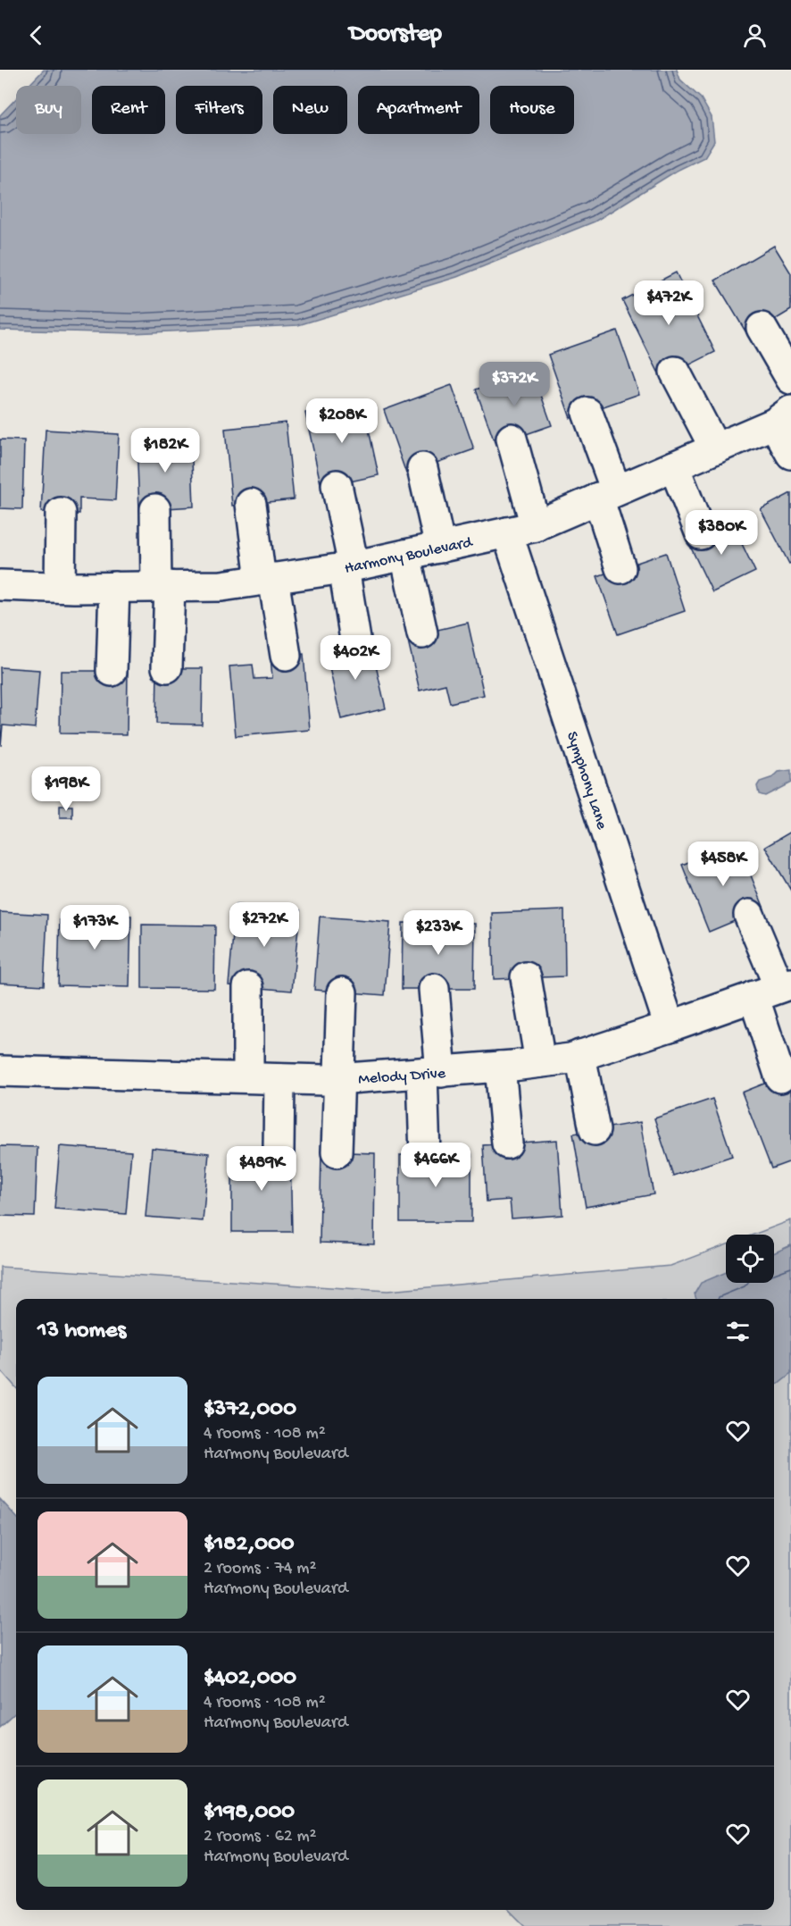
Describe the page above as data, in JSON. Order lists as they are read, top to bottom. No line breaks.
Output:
{"streets":{"street":["Harmony Boulevard","Symphony Lane","Melody Drive"]},"crossings":[["Harmony Boulevard","Symphony Lane"],["Symphony Lane","Melody Drive"]],"page":{"header":"Doorstep","chip":["Buy","Rent","Filters","New","Apartment","House"],"price":["$472K","$372K","$208K","$182K","$380K","$402K","$198K","$458K","$272K","$173K","$233K","$466K","$489K"],"heading":"13 homes","list":[{"name":"$372,000","note":"4 rooms · 108 m² · Harmony Boulevard"},{"name":"$182,000","note":"2 rooms · 74 m² · Harmony Boulevard"},{"name":"$402,000","note":"4 rooms · 108 m² · Harmony Boulevard"},{"name":"$198,000","note":"2 rooms · 62 m² · Harmony Boulevard"}]}}
